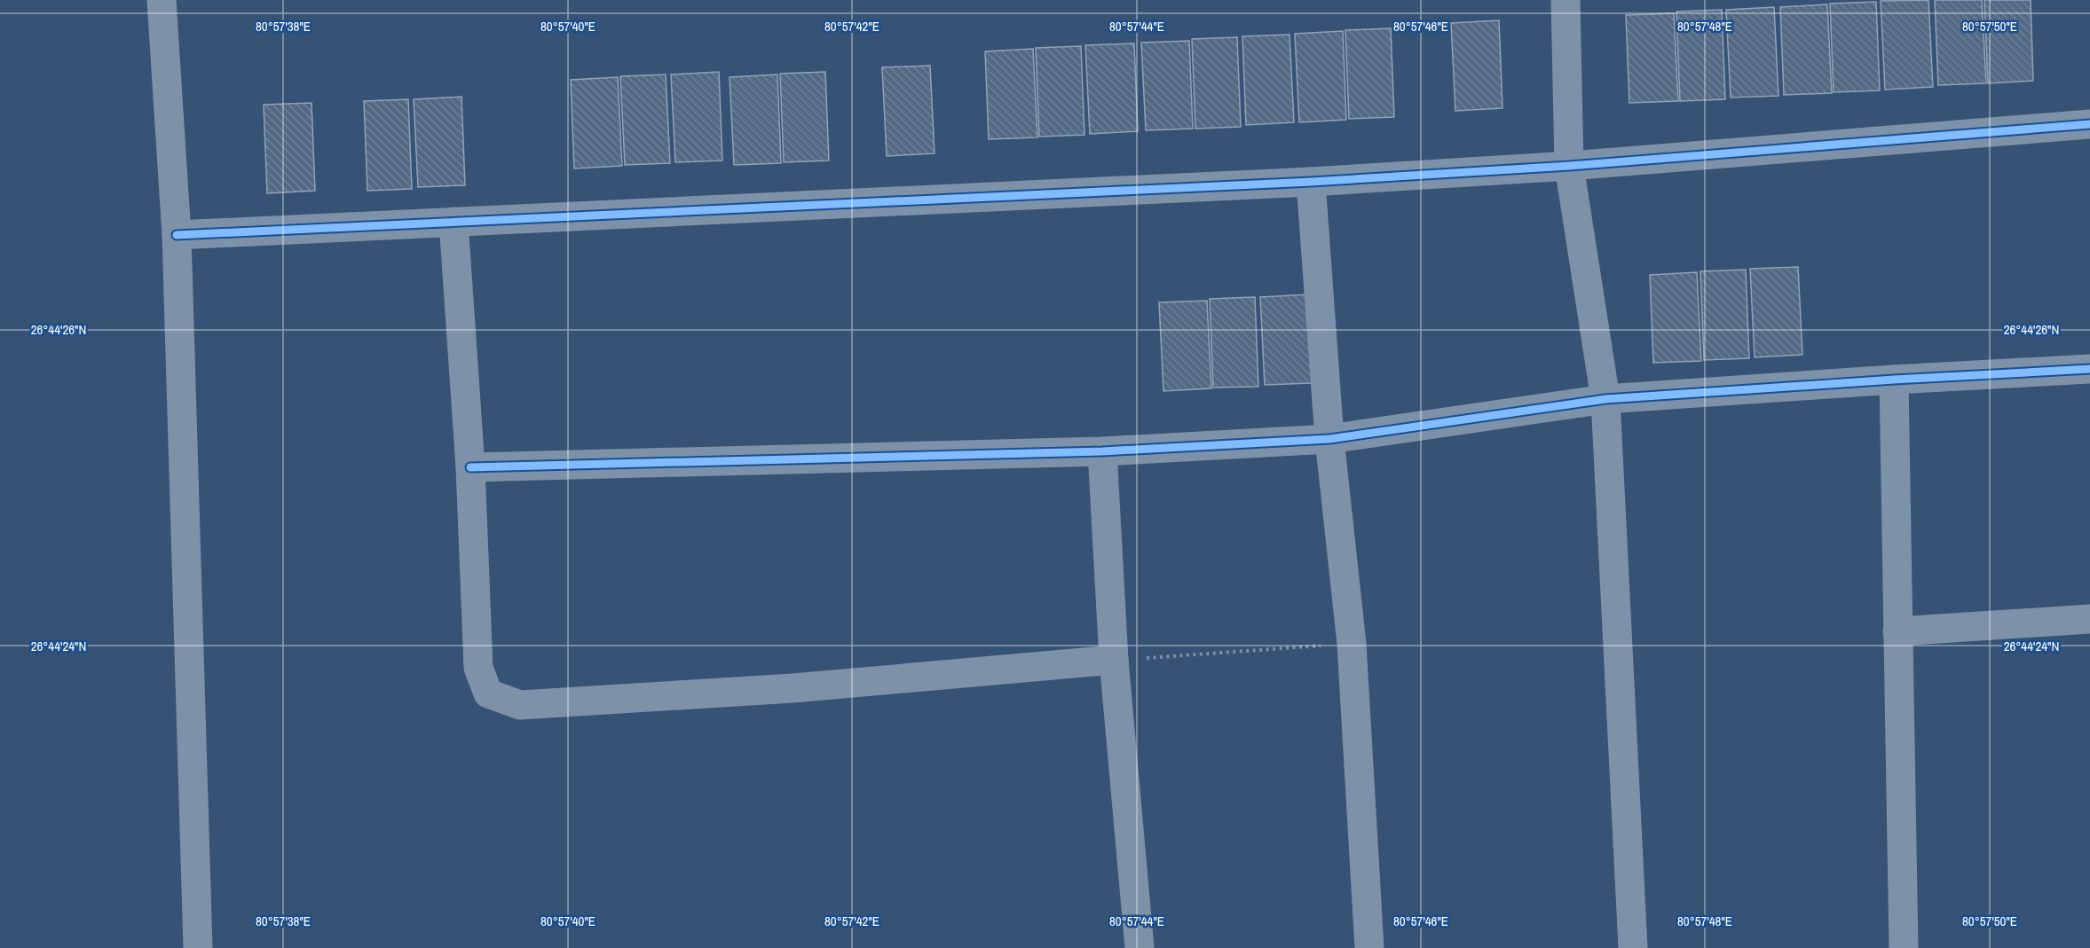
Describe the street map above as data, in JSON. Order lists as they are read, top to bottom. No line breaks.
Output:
{"coordinates":["80°57'38\"E","80°57'40\"E","80°57'42\"E","80°57'44\"E","80°57'46\"E","80°57'48\"E","80°57'50\"E","26°44'26\"N","26°44'24\"N"]}
